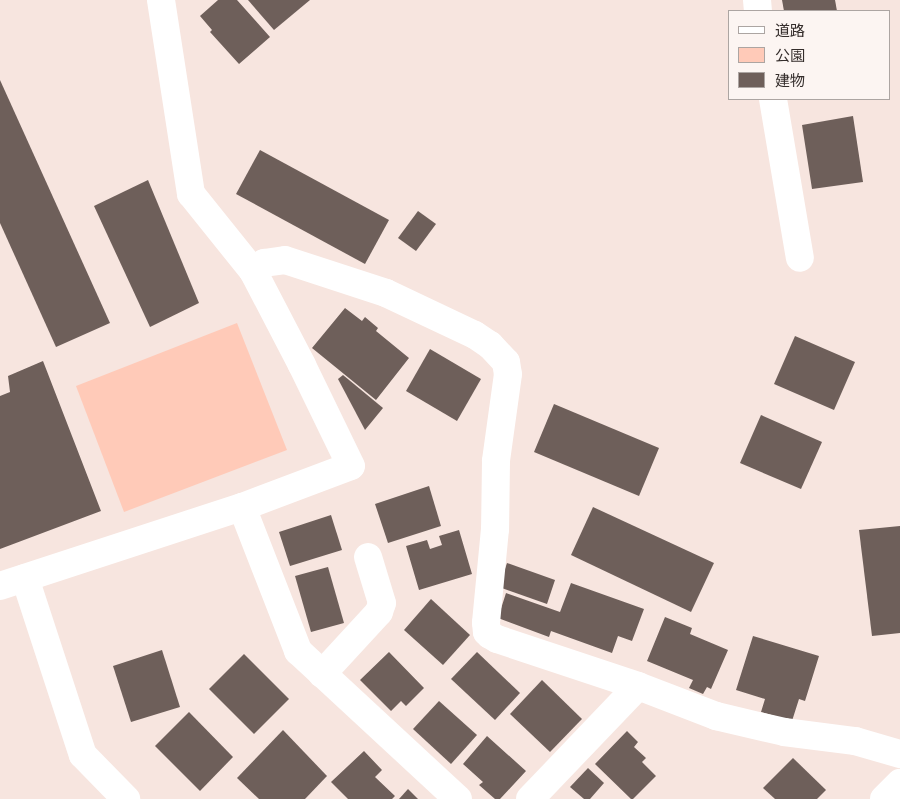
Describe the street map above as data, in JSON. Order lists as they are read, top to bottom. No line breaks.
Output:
{"legend":["道路","公園","建物"]}
